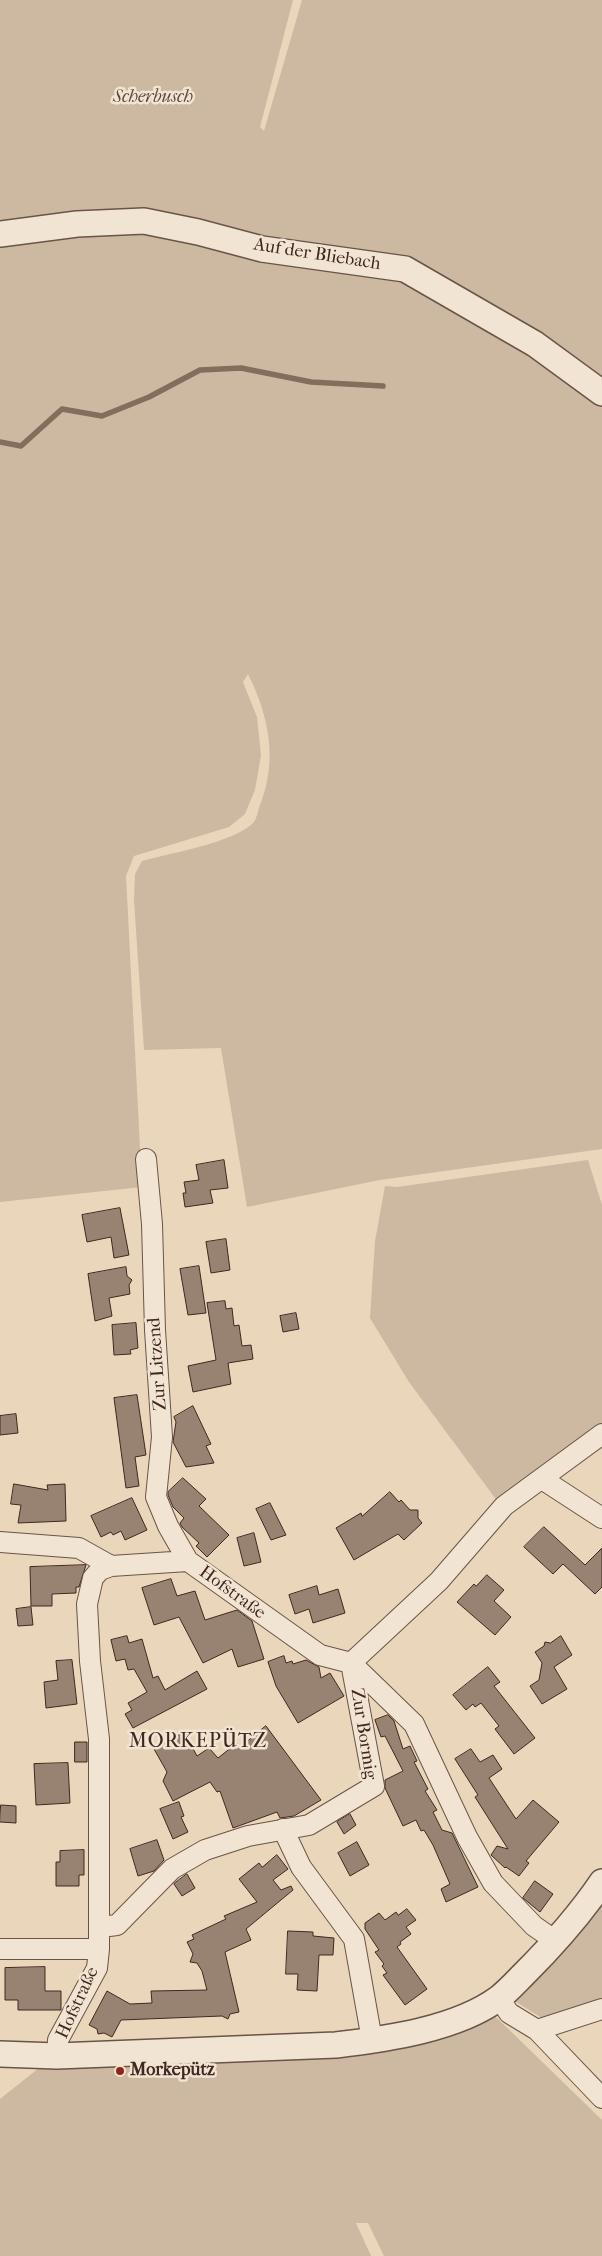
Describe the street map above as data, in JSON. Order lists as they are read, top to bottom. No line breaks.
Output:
{"streets":{"street":["Auf der Bliebach","Zur Litzend","Hofstraße","Zur Bormig"]},"crossings":[["Zur Litzend","Hofstraße"],["Hofstraße","Zur Bormig"]],"districts":["MORKEPÜTZ"],"parks":["Scherbusch"],"places":["Morkepütz"]}
